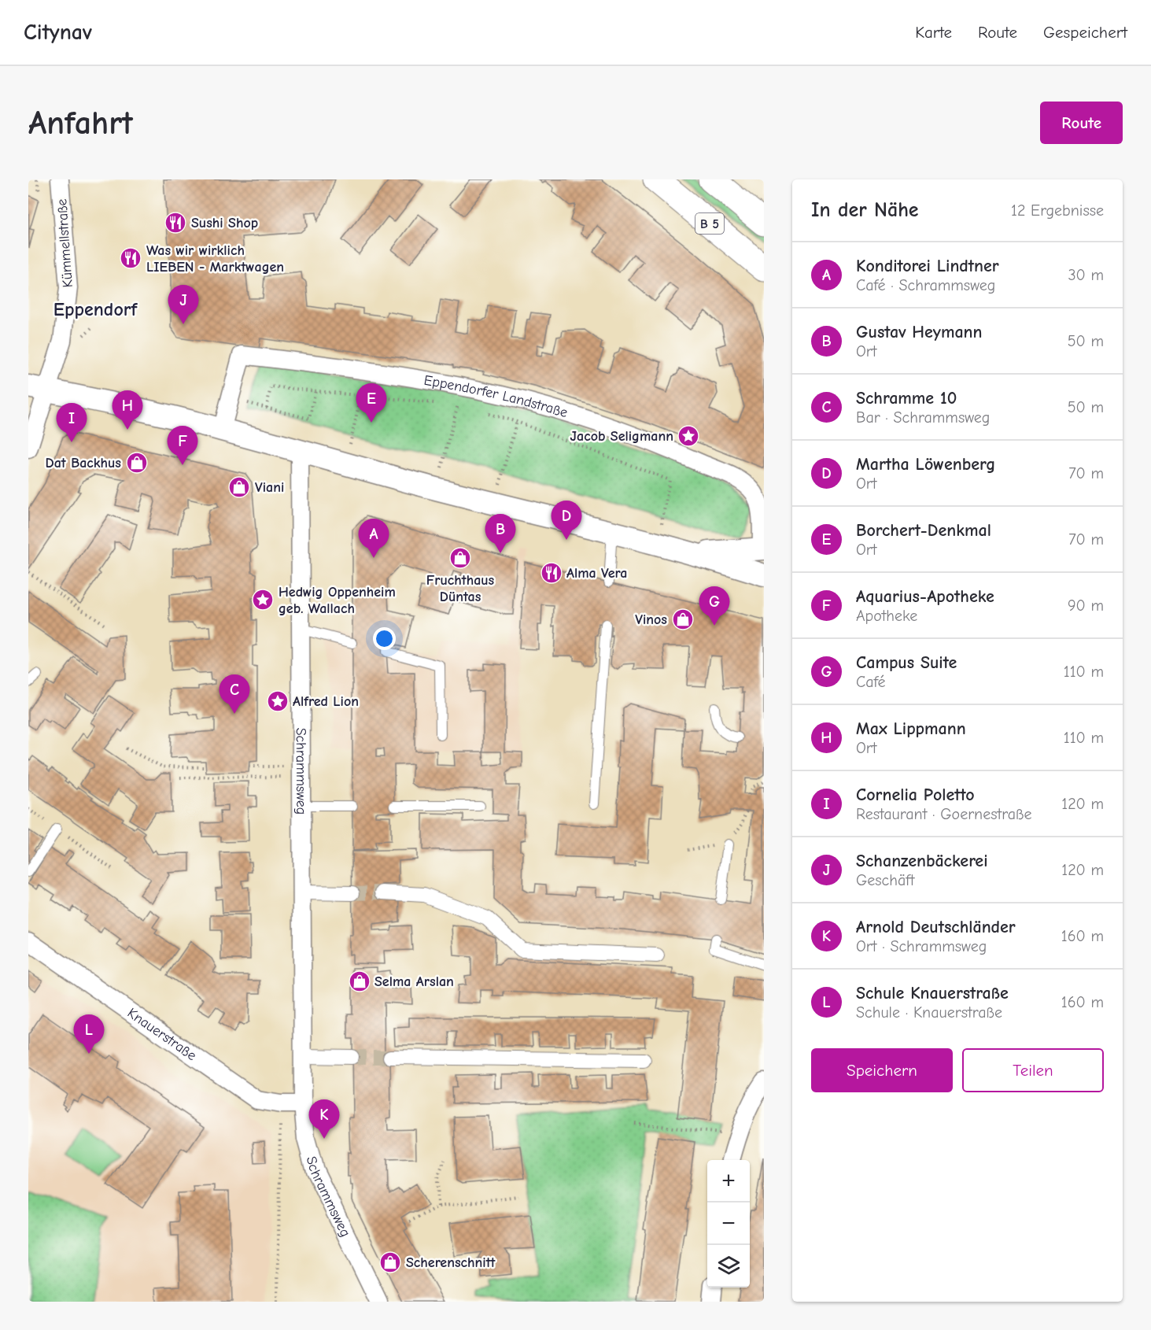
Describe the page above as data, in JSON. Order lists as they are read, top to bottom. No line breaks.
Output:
{"streets":{"main road":["B 5"],"street":["Kümmellstraße","Eppendorfer Landstraße","Schrammsweg","Knauerstraße"]},"crossings":[["Kümmellstraße","Eppendorfer Landstraße"],["Eppendorfer Landstraße","Schrammsweg"],["Schrammsweg","Knauerstraße"]],"districts":["Eppendorf"],"places":{"restaurant":["Sushi Shop","Was wir wirklich LIEBEN - Marktwagen","Alma Vera"],"place":["Jacob Seligmann","Hedwig Oppenheim geb. Wallach","Alfred Lion"],"shop":["Dat Backhus","Viani","Fruchthaus Düntas","Vinos","Selma Arslan","Scherenschnitt"]},"page":{"header":"Citynav","nav":["Karte","Route","Gespeichert"],"buttons":["Route",["Speichern","Teilen"]],"title":"Anfahrt","heading":["In der Nähe","12 Ergebnisse"],"list":[{"mark":"A","name":"Konditorei Lindtner","note":"Café · Schrammsweg","value":"30 m"},{"mark":"B","name":"Gustav Heymann","note":"Ort","value":"50 m"},{"mark":"C","name":"Schramme 10","note":"Bar · Schrammsweg","value":"50 m"},{"mark":"D","name":"Martha Löwenberg","note":"Ort","value":"70 m"},{"mark":"E","name":"Borchert-Denkmal","note":"Ort","value":"70 m"},{"mark":"F","name":"Aquarius-Apotheke","note":"Apotheke","value":"90 m"},{"mark":"G","name":"Campus Suite","note":"Café","value":"110 m"},{"mark":"H","name":"Max Lippmann","note":"Ort","value":"110 m"},{"mark":"I","name":"Cornelia Poletto","note":"Restaurant · Goernestraße","value":"120 m"},{"mark":"J","name":"Schanzenbäckerei","note":"Geschäft","value":"120 m"},{"mark":"K","name":"Arnold Deutschländer","note":"Ort · Schrammsweg","value":"160 m"},{"mark":"L","name":"Schule Knauerstraße","note":"Schule · Knauerstraße","value":"160 m"}],"pins":["J","E","H","I","F","D","B","A","G","C","L","K"],"map_buttons":["+","−"]}}
